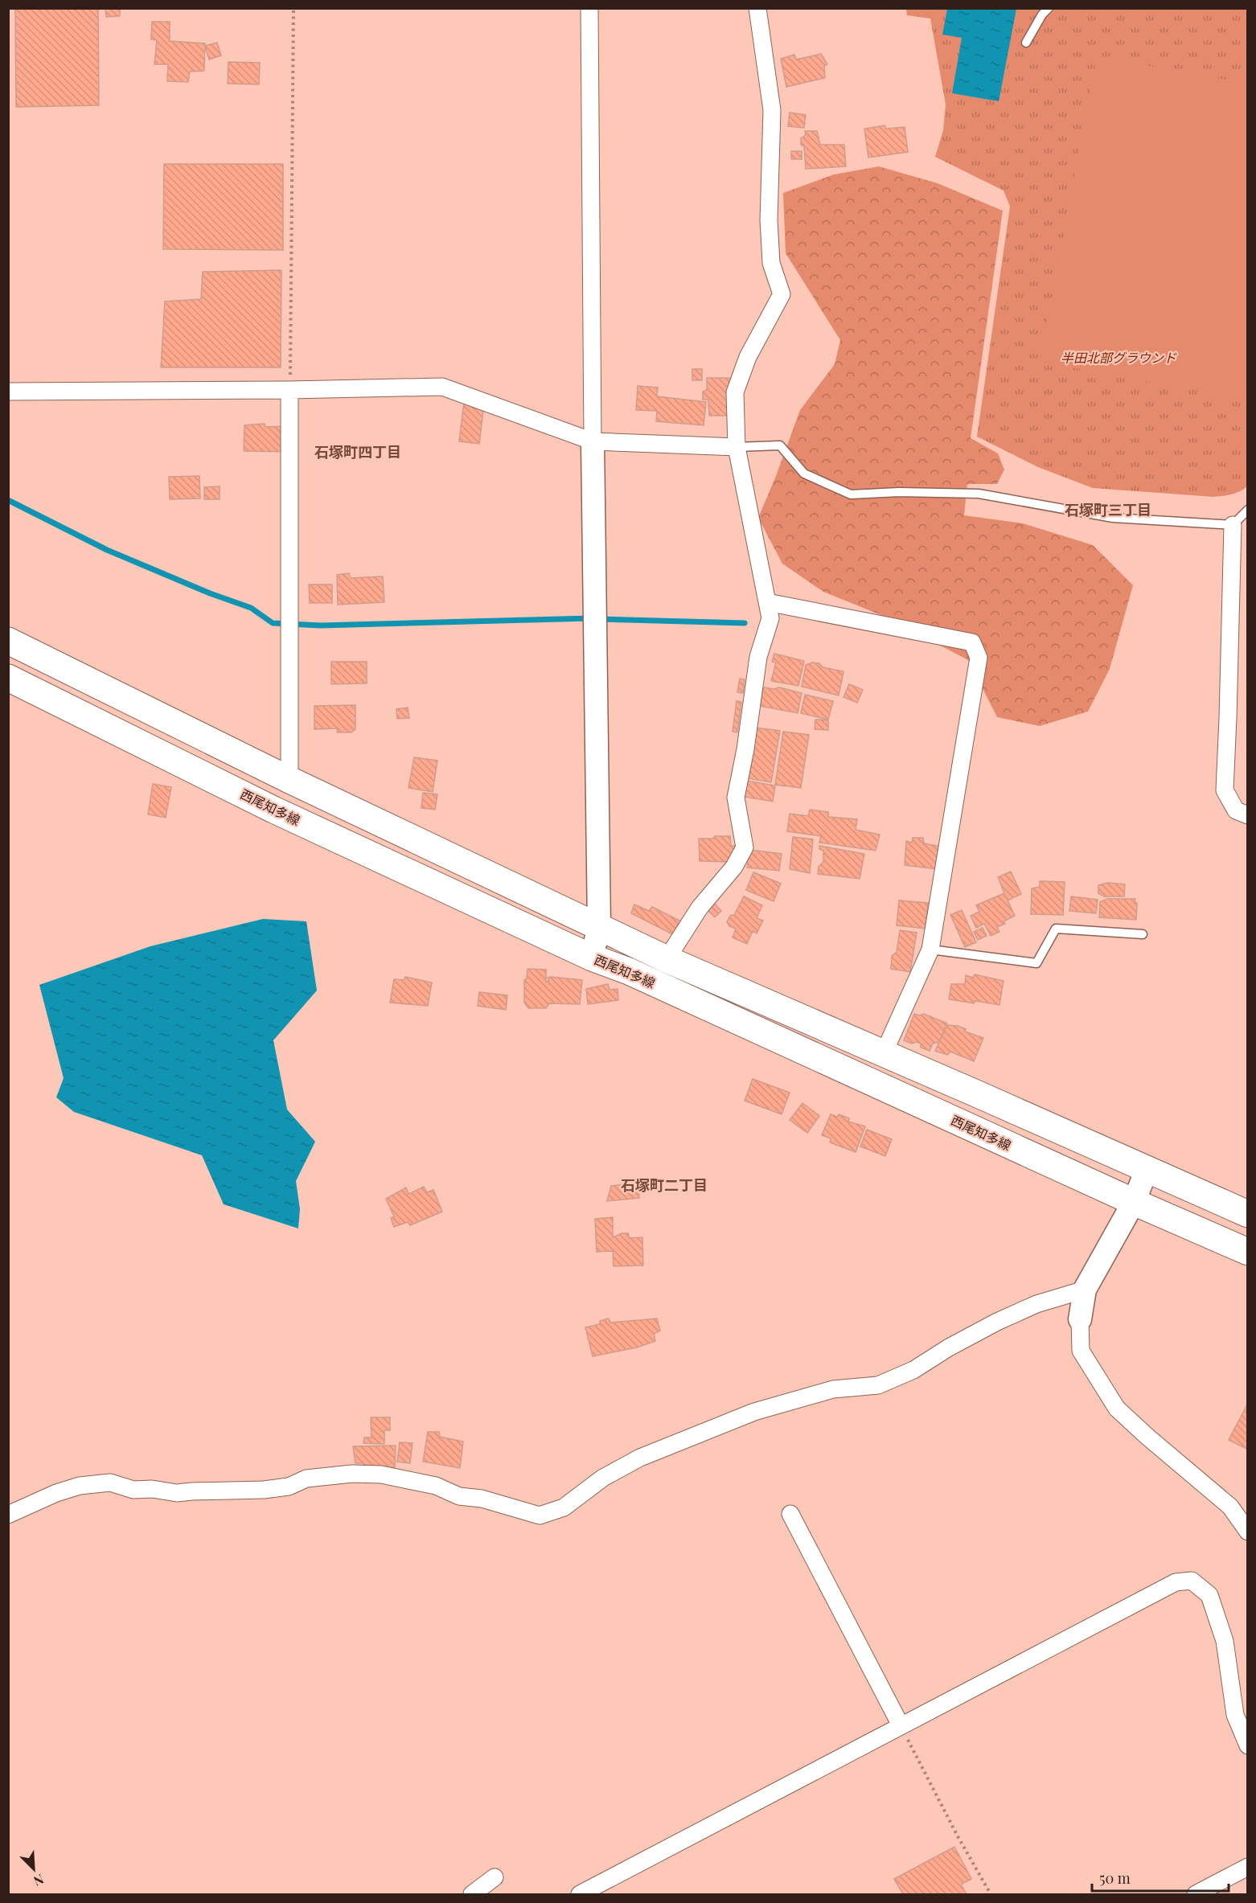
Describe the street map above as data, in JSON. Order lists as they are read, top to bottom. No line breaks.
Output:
{"streets":{"main road":["西尾知多線"]},"districts":["石塚町四丁目","石塚町三丁目","石塚町二丁目"],"parks":["半田北部グラウンド"],"scale_bar":"50 m","north":"bottom right"}
